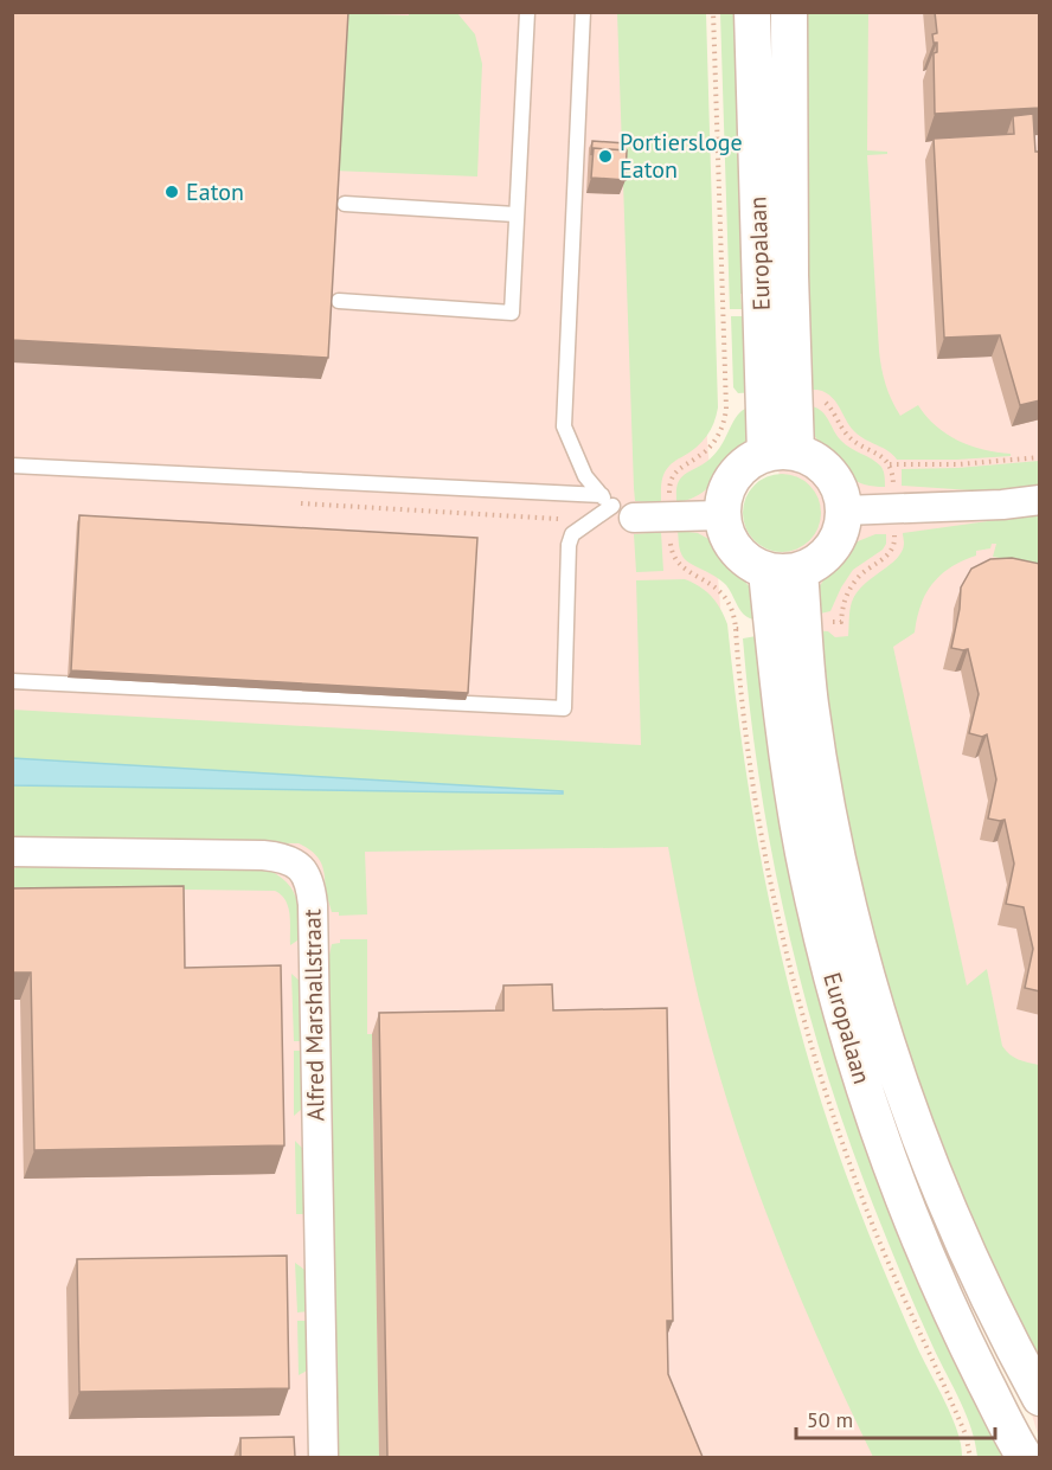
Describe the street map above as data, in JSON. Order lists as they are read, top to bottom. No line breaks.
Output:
{"streets":{"street":["Europalaan","Alfred Marshallstraat"]},"places":["Portiersloge Eaton","Eaton"],"scale_bar":"50 m"}
